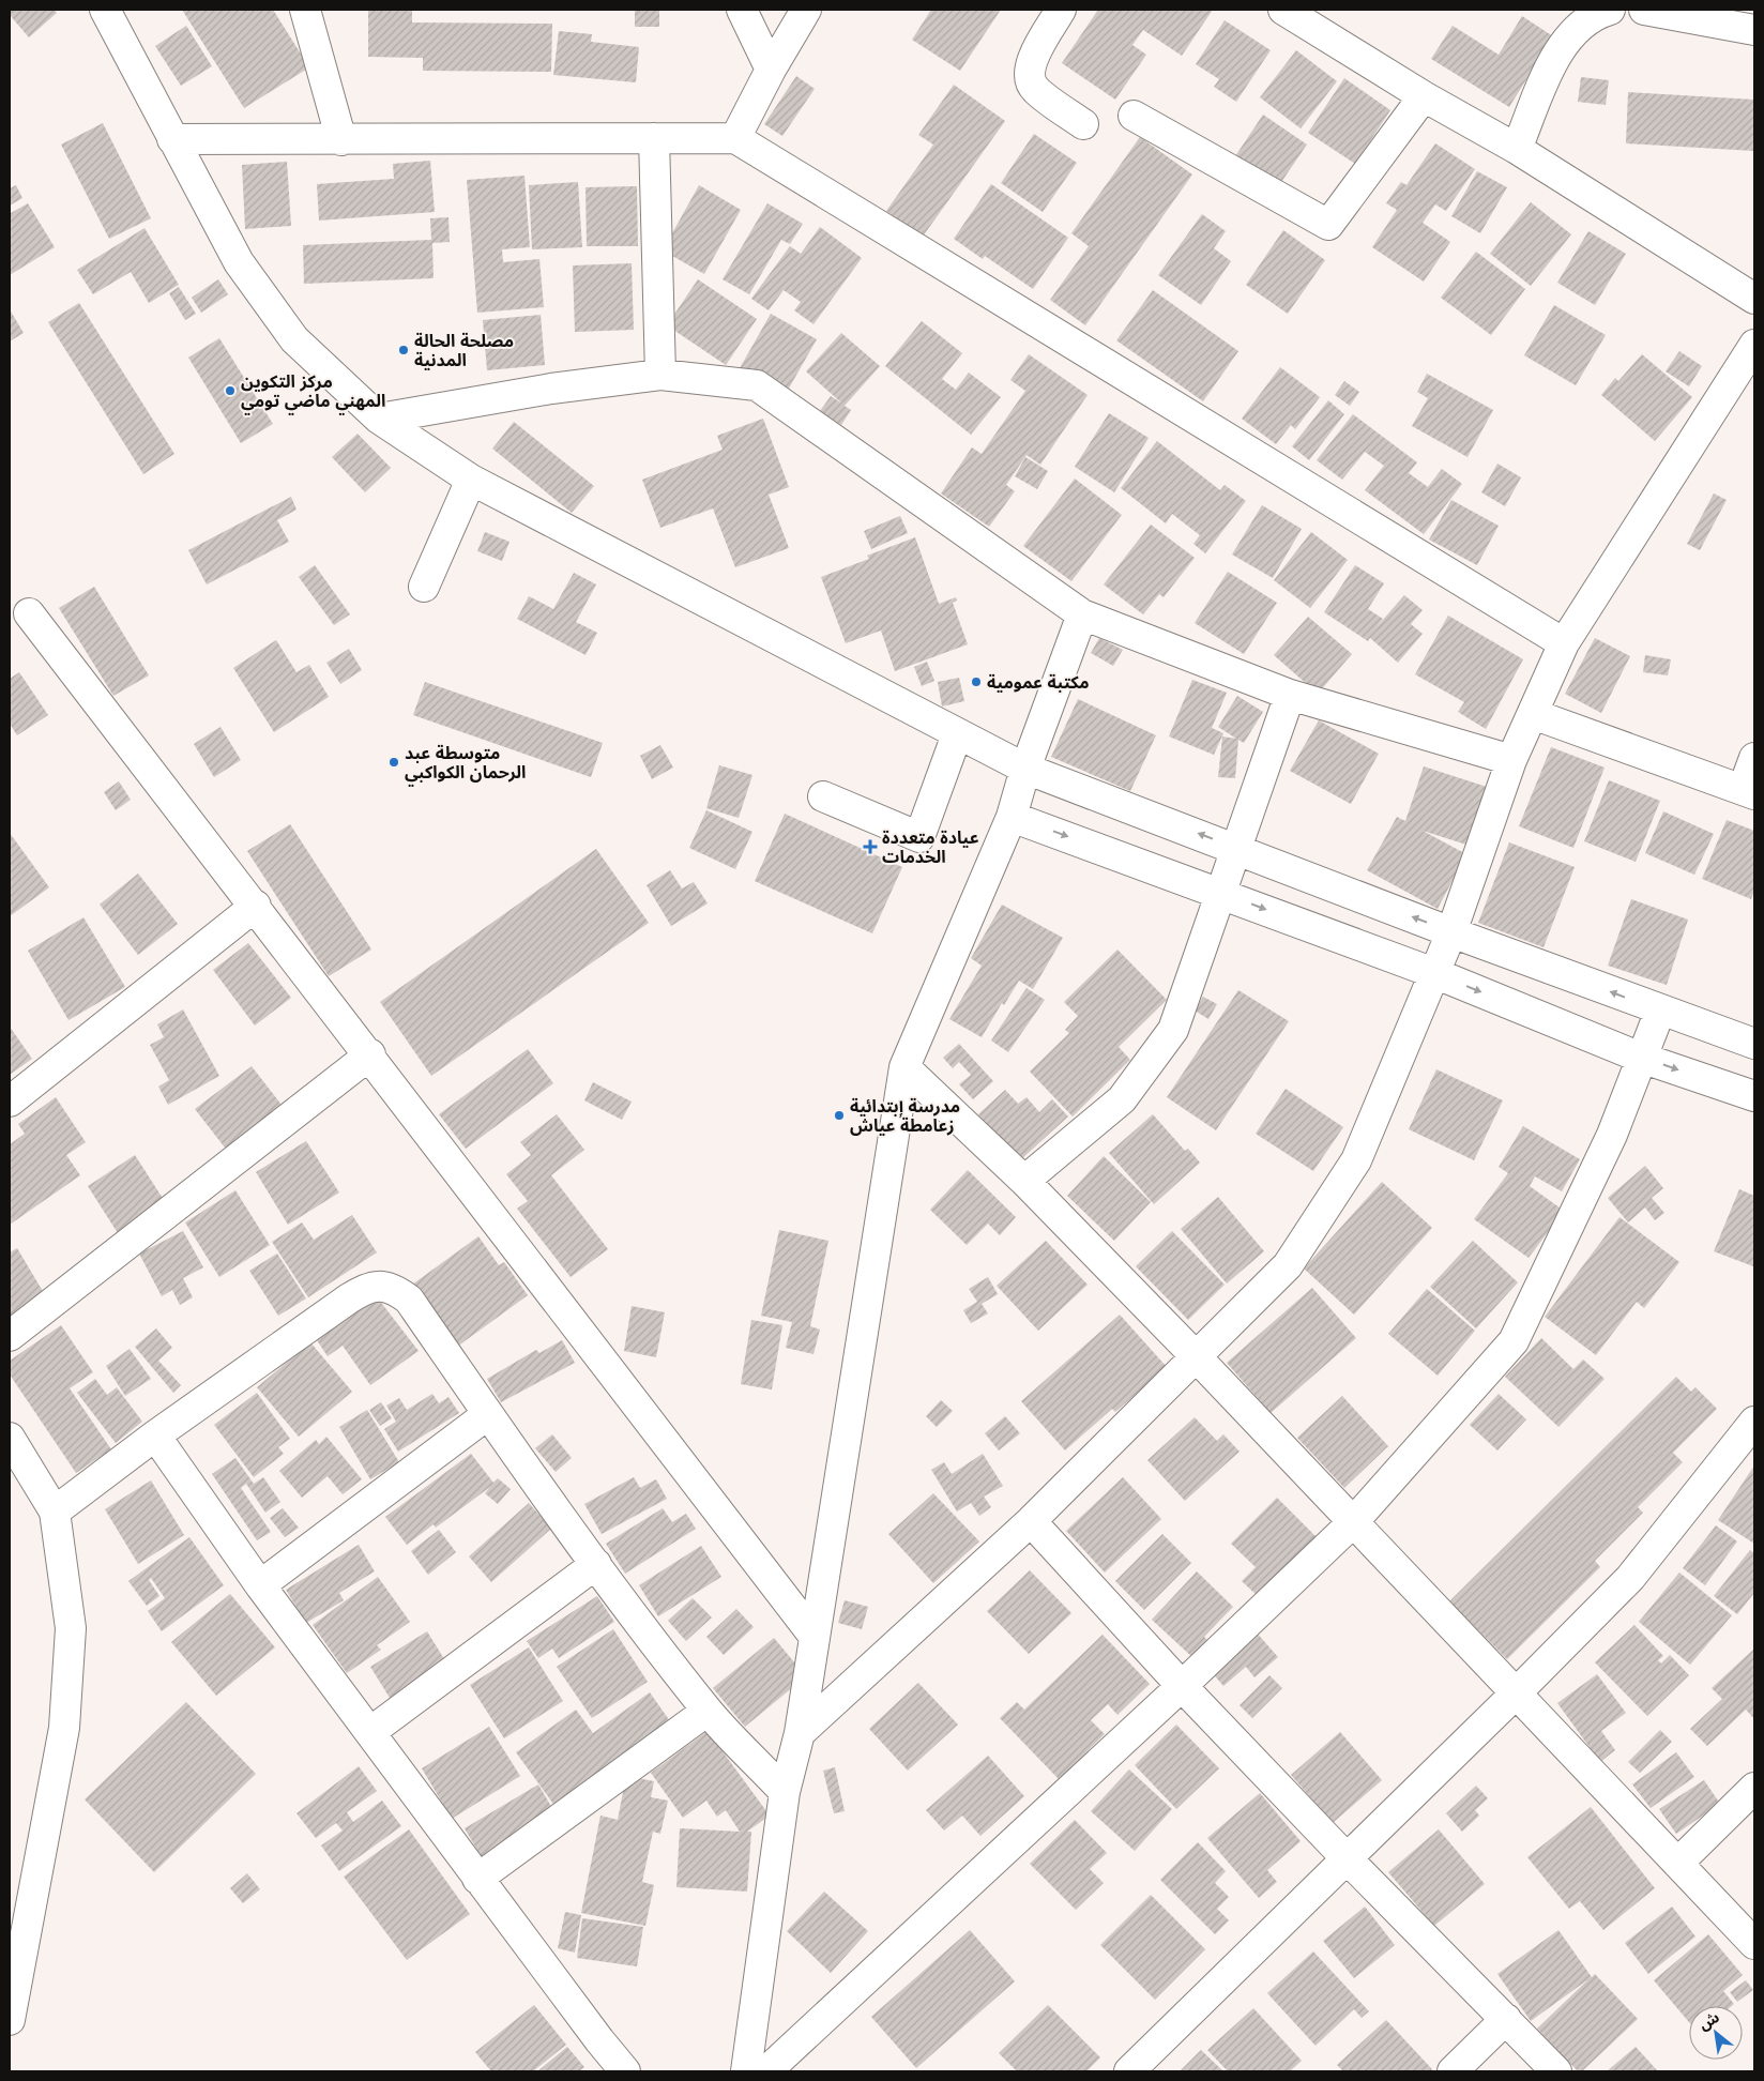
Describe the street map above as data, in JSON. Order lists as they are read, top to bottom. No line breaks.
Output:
{"places":{"other":["مصلحة الحالة المدنية","مركز التكوين المهني ماضي تومي","مكتبة عمومية","متوسطة عبد الرحمان الكواكبي","مدرسة إبتدائية زعامطة عياش"],"health":["عيادة متعددة الخدمات"]},"north":"top left"}
